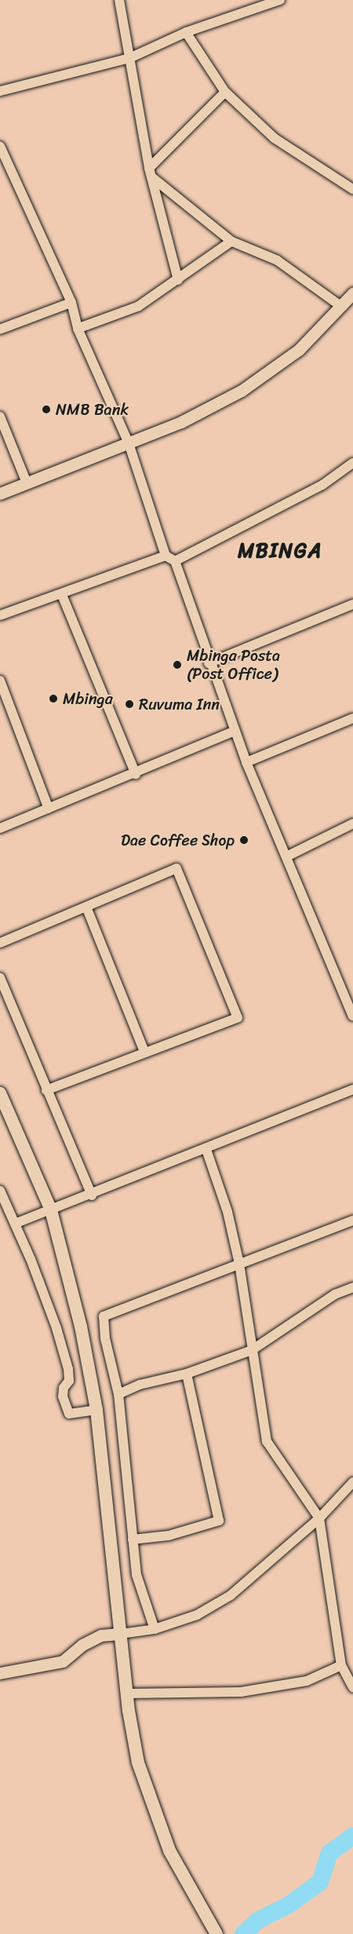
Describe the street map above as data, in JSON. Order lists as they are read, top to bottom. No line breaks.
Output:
{"districts":["MBINGA"],"places":["NMB Bank","Mbinga Posta (Post Office)","Mbinga","Ruvuma Inn","Dae Coffee Shop"]}
